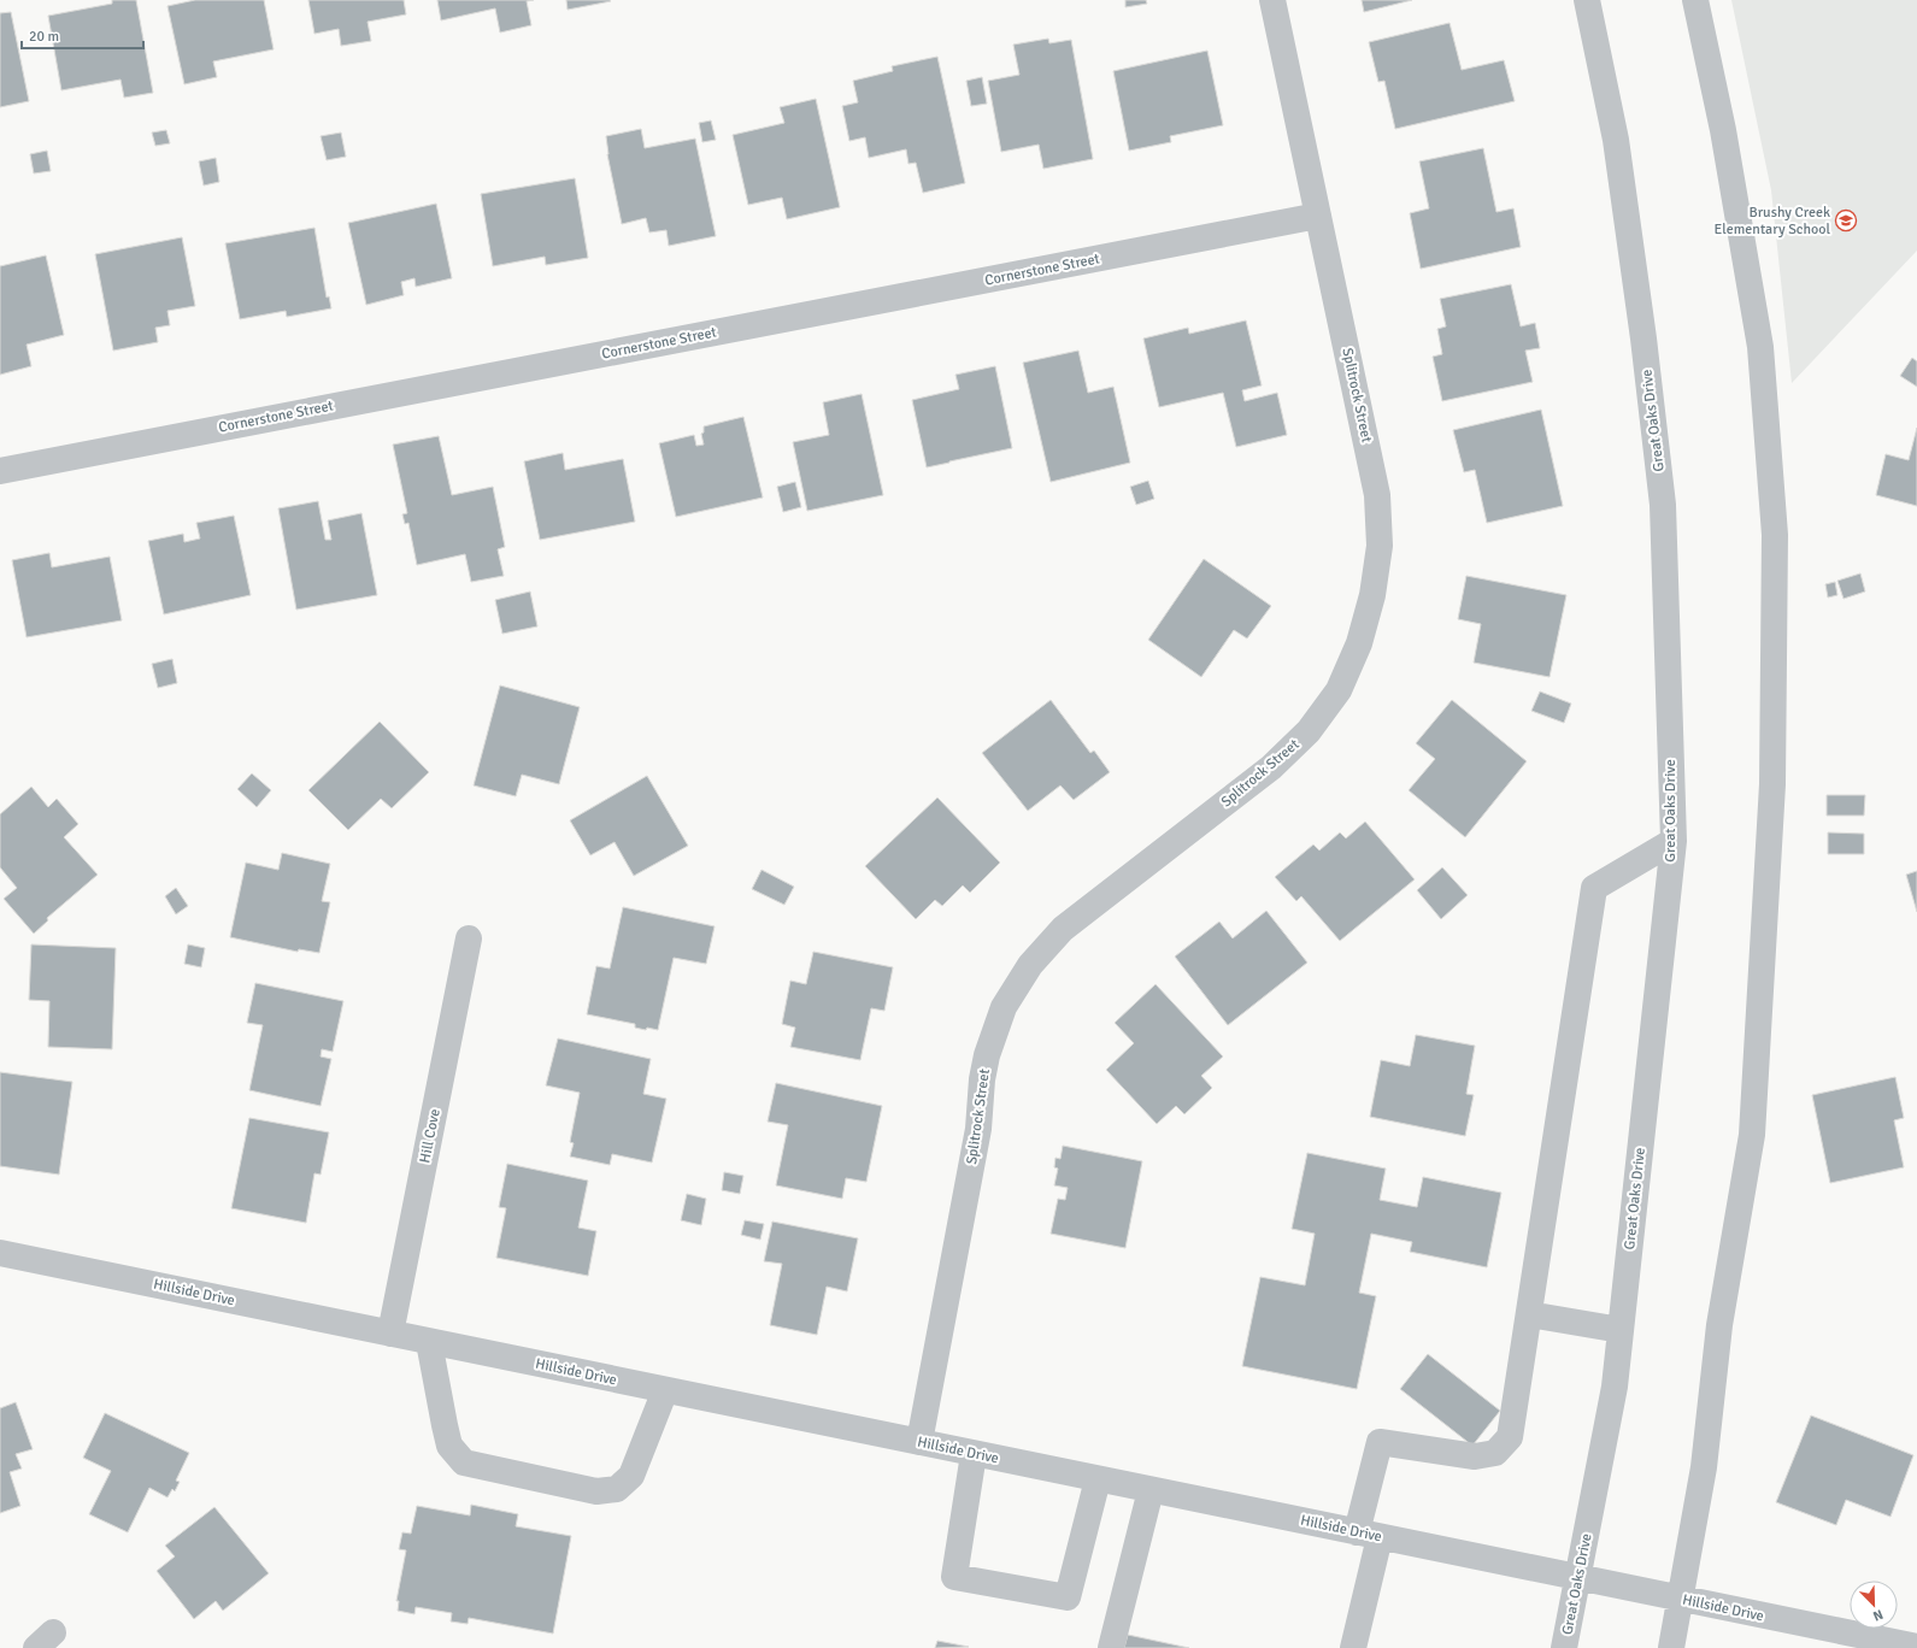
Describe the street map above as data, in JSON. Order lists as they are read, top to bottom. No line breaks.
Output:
{"streets":{"street":["Cornerstone Street","Splitrock Street","Great Oaks Drive","Hill Cove","Hillside Drive"]},"crossings":[["Cornerstone Street","Splitrock Street"],["Splitrock Street","Hillside Drive"],["Great Oaks Drive","Hillside Drive"],["Hill Cove","Hillside Drive"]],"places":{"school or university":["Brushy Creek Elementary School"]},"scale_bar":"20 m","north":"bottom right"}
